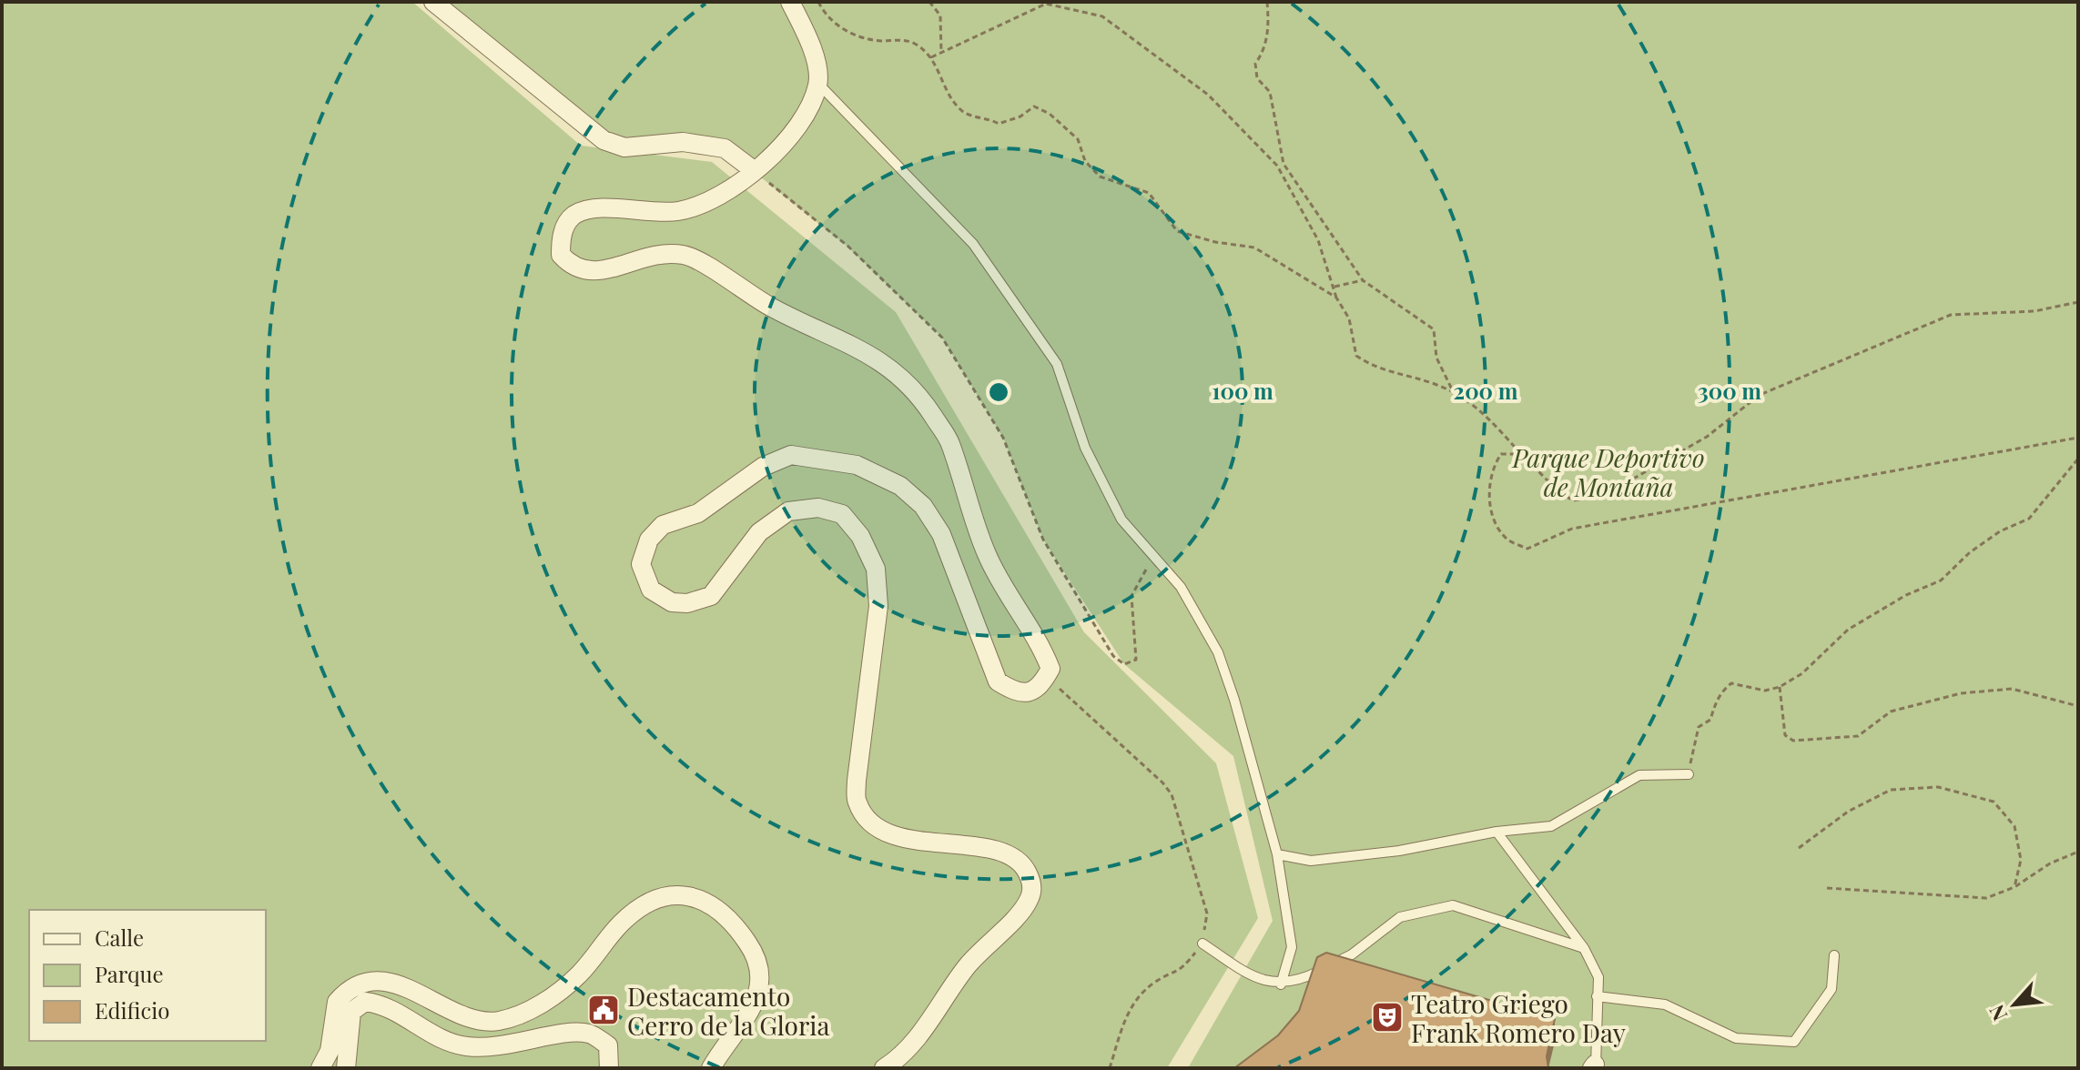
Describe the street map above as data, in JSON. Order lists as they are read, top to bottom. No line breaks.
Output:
{"parks":["Parque Deportivo de Montaña"],"places":{"public building":["Destacamento Cerro de la Gloria"],"theatre":["Teatro Griego Frank Romero Day"]},"legend":["Calle","Parque","Edificio"],"north":"bottom left","rings":["100 m","200 m","300 m"]}
